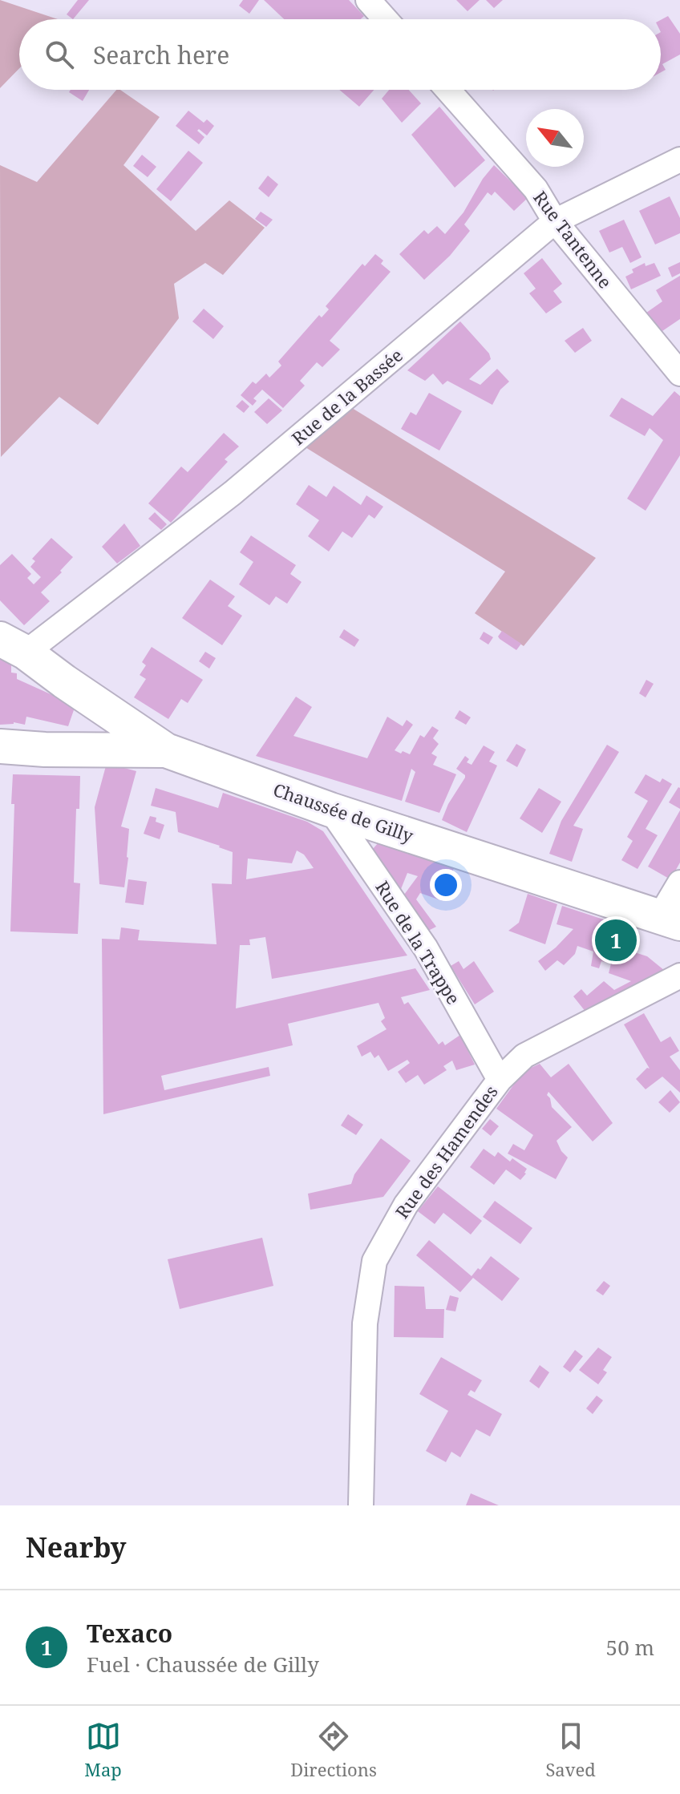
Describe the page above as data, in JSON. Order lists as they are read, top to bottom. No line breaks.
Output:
{"streets":{"main road":["Chaussée de Gilly"],"street":["Rue Tantenne","Rue de la Bassée","Rue de la Trappe","Rue des Hamendes"]},"crossings":[["Rue Tantenne","Rue de la Bassée"],["Chaussée de Gilly","Rue de la Trappe"],["Rue de la Trappe","Rue des Hamendes"]],"north":"top left","page":{"search":"Search here","pins":"1","heading":"Nearby","list":[{"mark":"1","name":"Texaco","note":"Fuel · Chaussée de Gilly","value":"50 m"}],"nav":["Map","Directions","Saved"]}}
